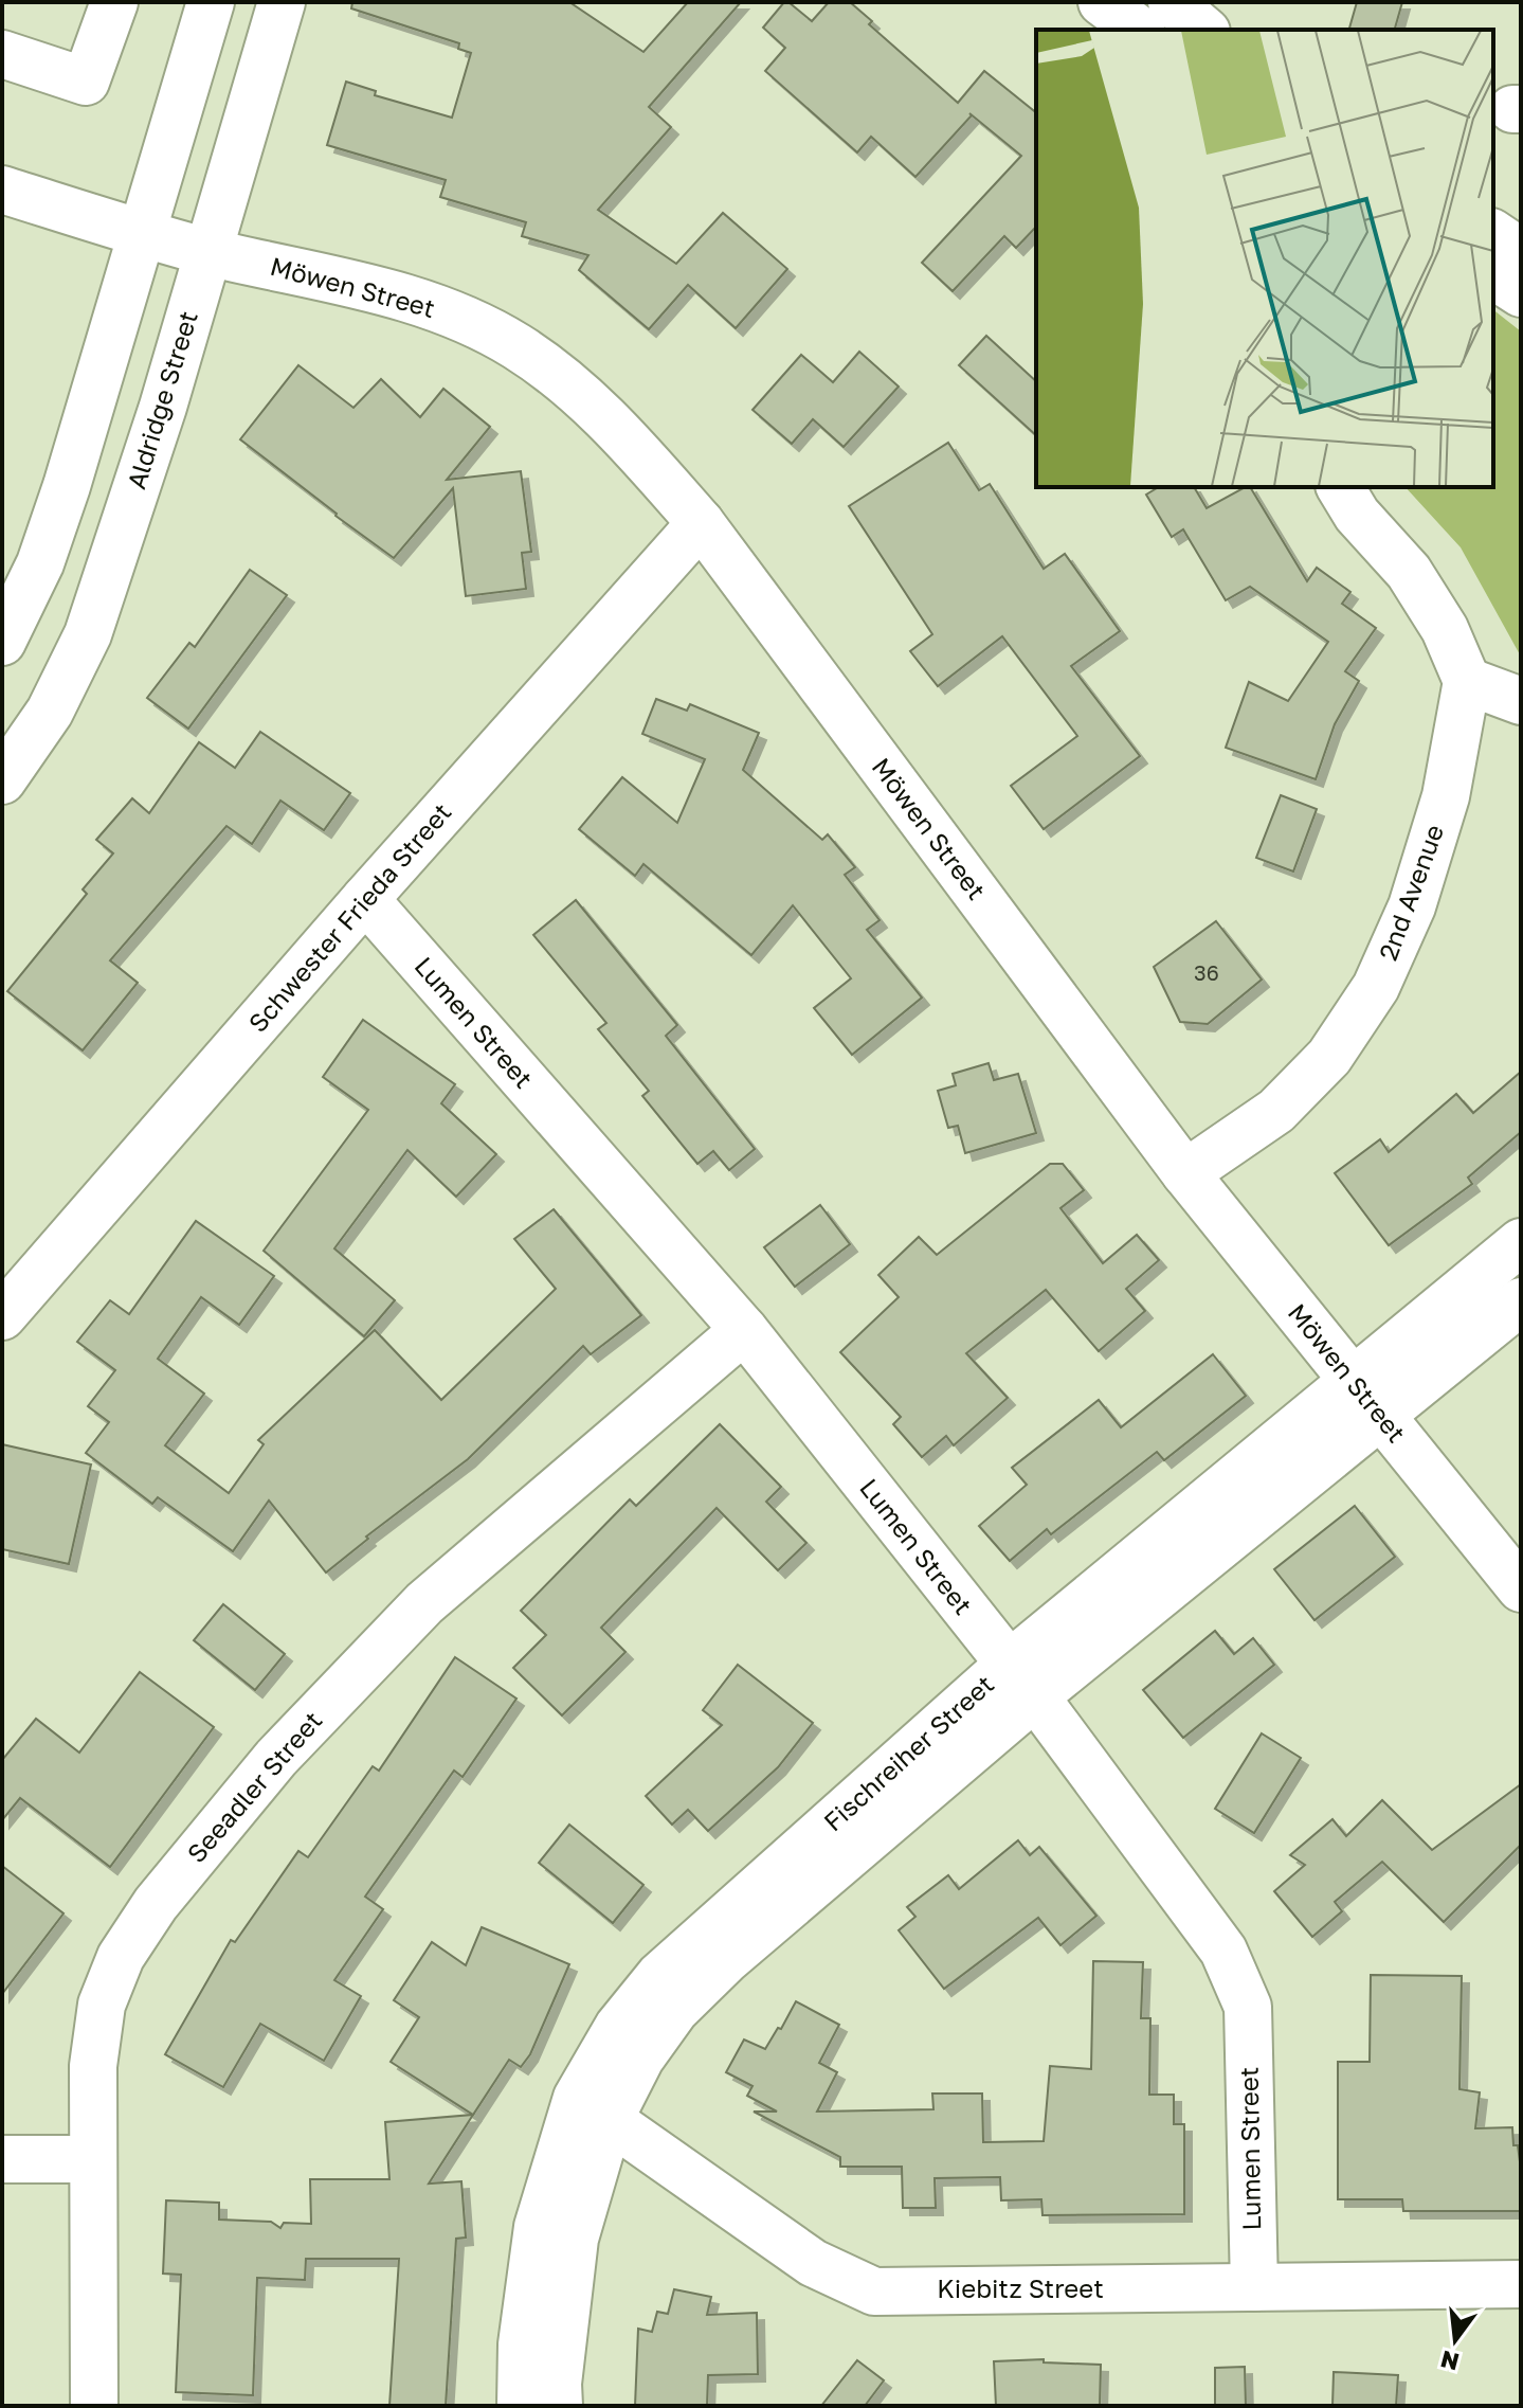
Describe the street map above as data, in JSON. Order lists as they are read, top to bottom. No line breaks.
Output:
{"streets":{"street":["Möwen Street","Aldridge Street","2nd Avenue","Schwester Frieda Street","Lumen Street","Fischreiher Street","Seeadler Street","Kiebitz Street"]},"crossings":[["Möwen Street","Aldridge Street"],["Möwen Street","2nd Avenue"],["Möwen Street","Schwester Frieda Street"],["Möwen Street","Fischreiher Street"],["Schwester Frieda Street","Lumen Street"],["Lumen Street","Fischreiher Street"],["Lumen Street","Seeadler Street"],["Lumen Street","Kiebitz Street"],["Fischreiher Street","Kiebitz Street"]],"house_numbers":["36"],"north":"bottom"}
